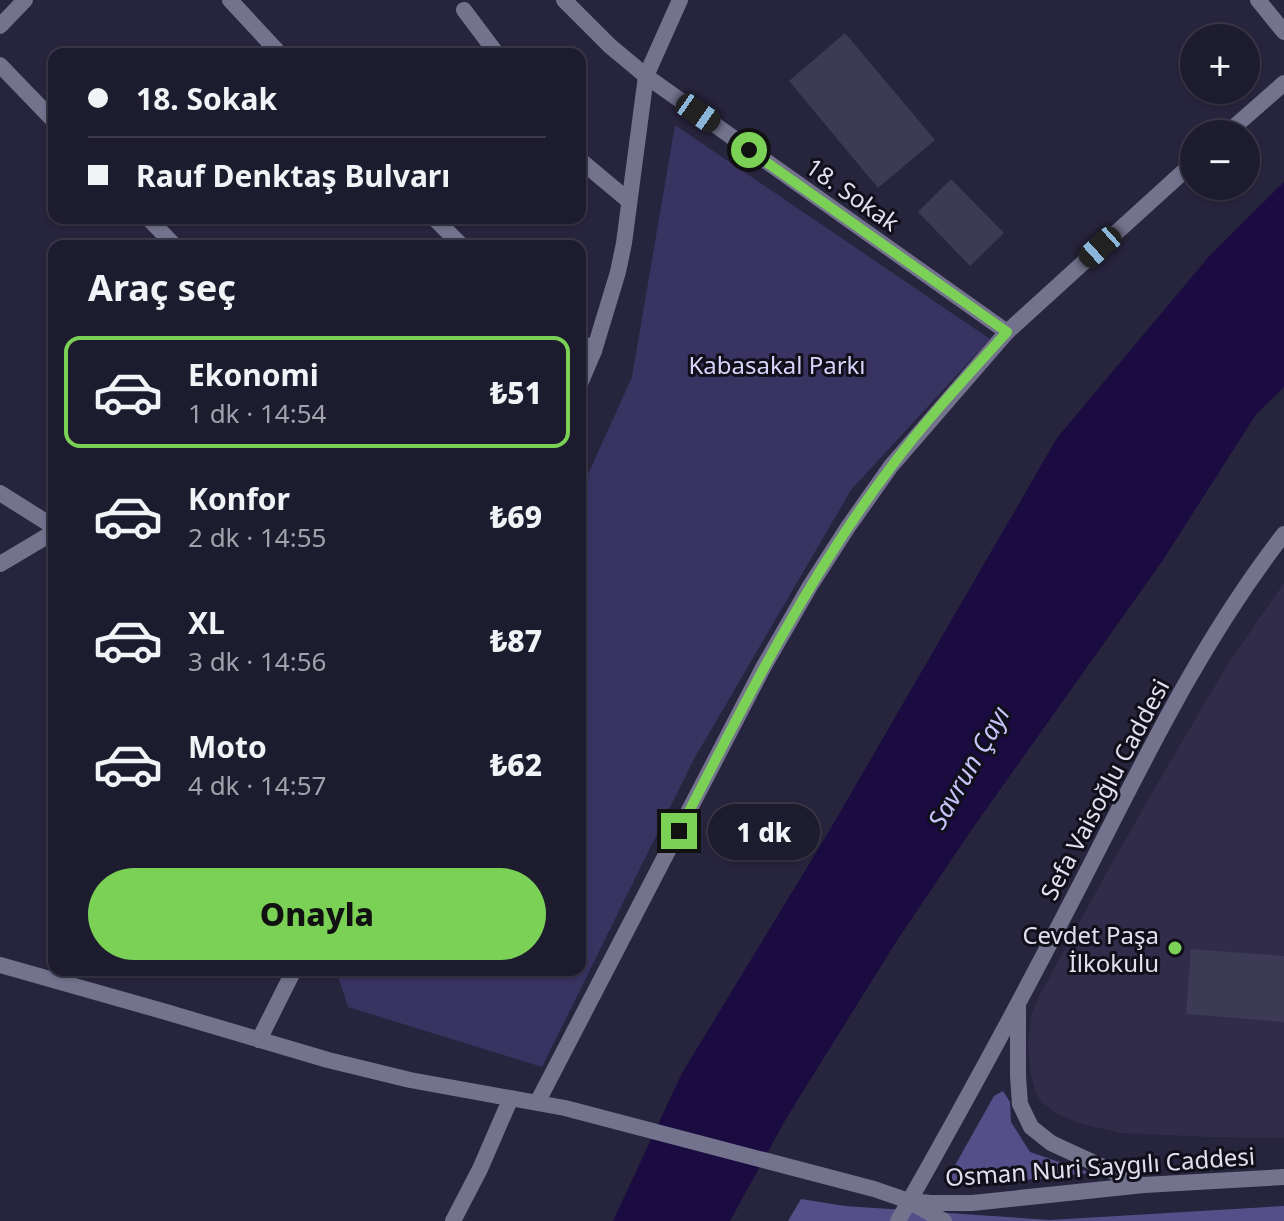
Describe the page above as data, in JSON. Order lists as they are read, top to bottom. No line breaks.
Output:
{"streets":{"street":["18. Sokak","Sefa Vaisoğlu Caddesi","Osman Nuri Saygılı Caddesi"]},"crossings":[["Sefa Vaisoğlu Caddesi","Osman Nuri Saygılı Caddesi"]],"water":["Savrun Çayı"],"parks":["Kabasakal Parkı"],"places":["Cevdet Paşa İlkokulu"],"page":{"map_buttons":["+","−"],"banner":["18. Sokak","Rauf Denktaş Bulvarı"],"heading":"Araç seç","list":[{"name":"Ekonomi","note":"1 dk · 14:54","value":"₺51"},{"name":"Konfor","note":"2 dk · 14:55","value":"₺69"},{"name":"XL","note":"3 dk · 14:56","value":"₺87"},{"name":"Moto","note":"4 dk · 14:57","value":"₺62"}],"bubble":"1 dk","buttons":"Onayla"}}
